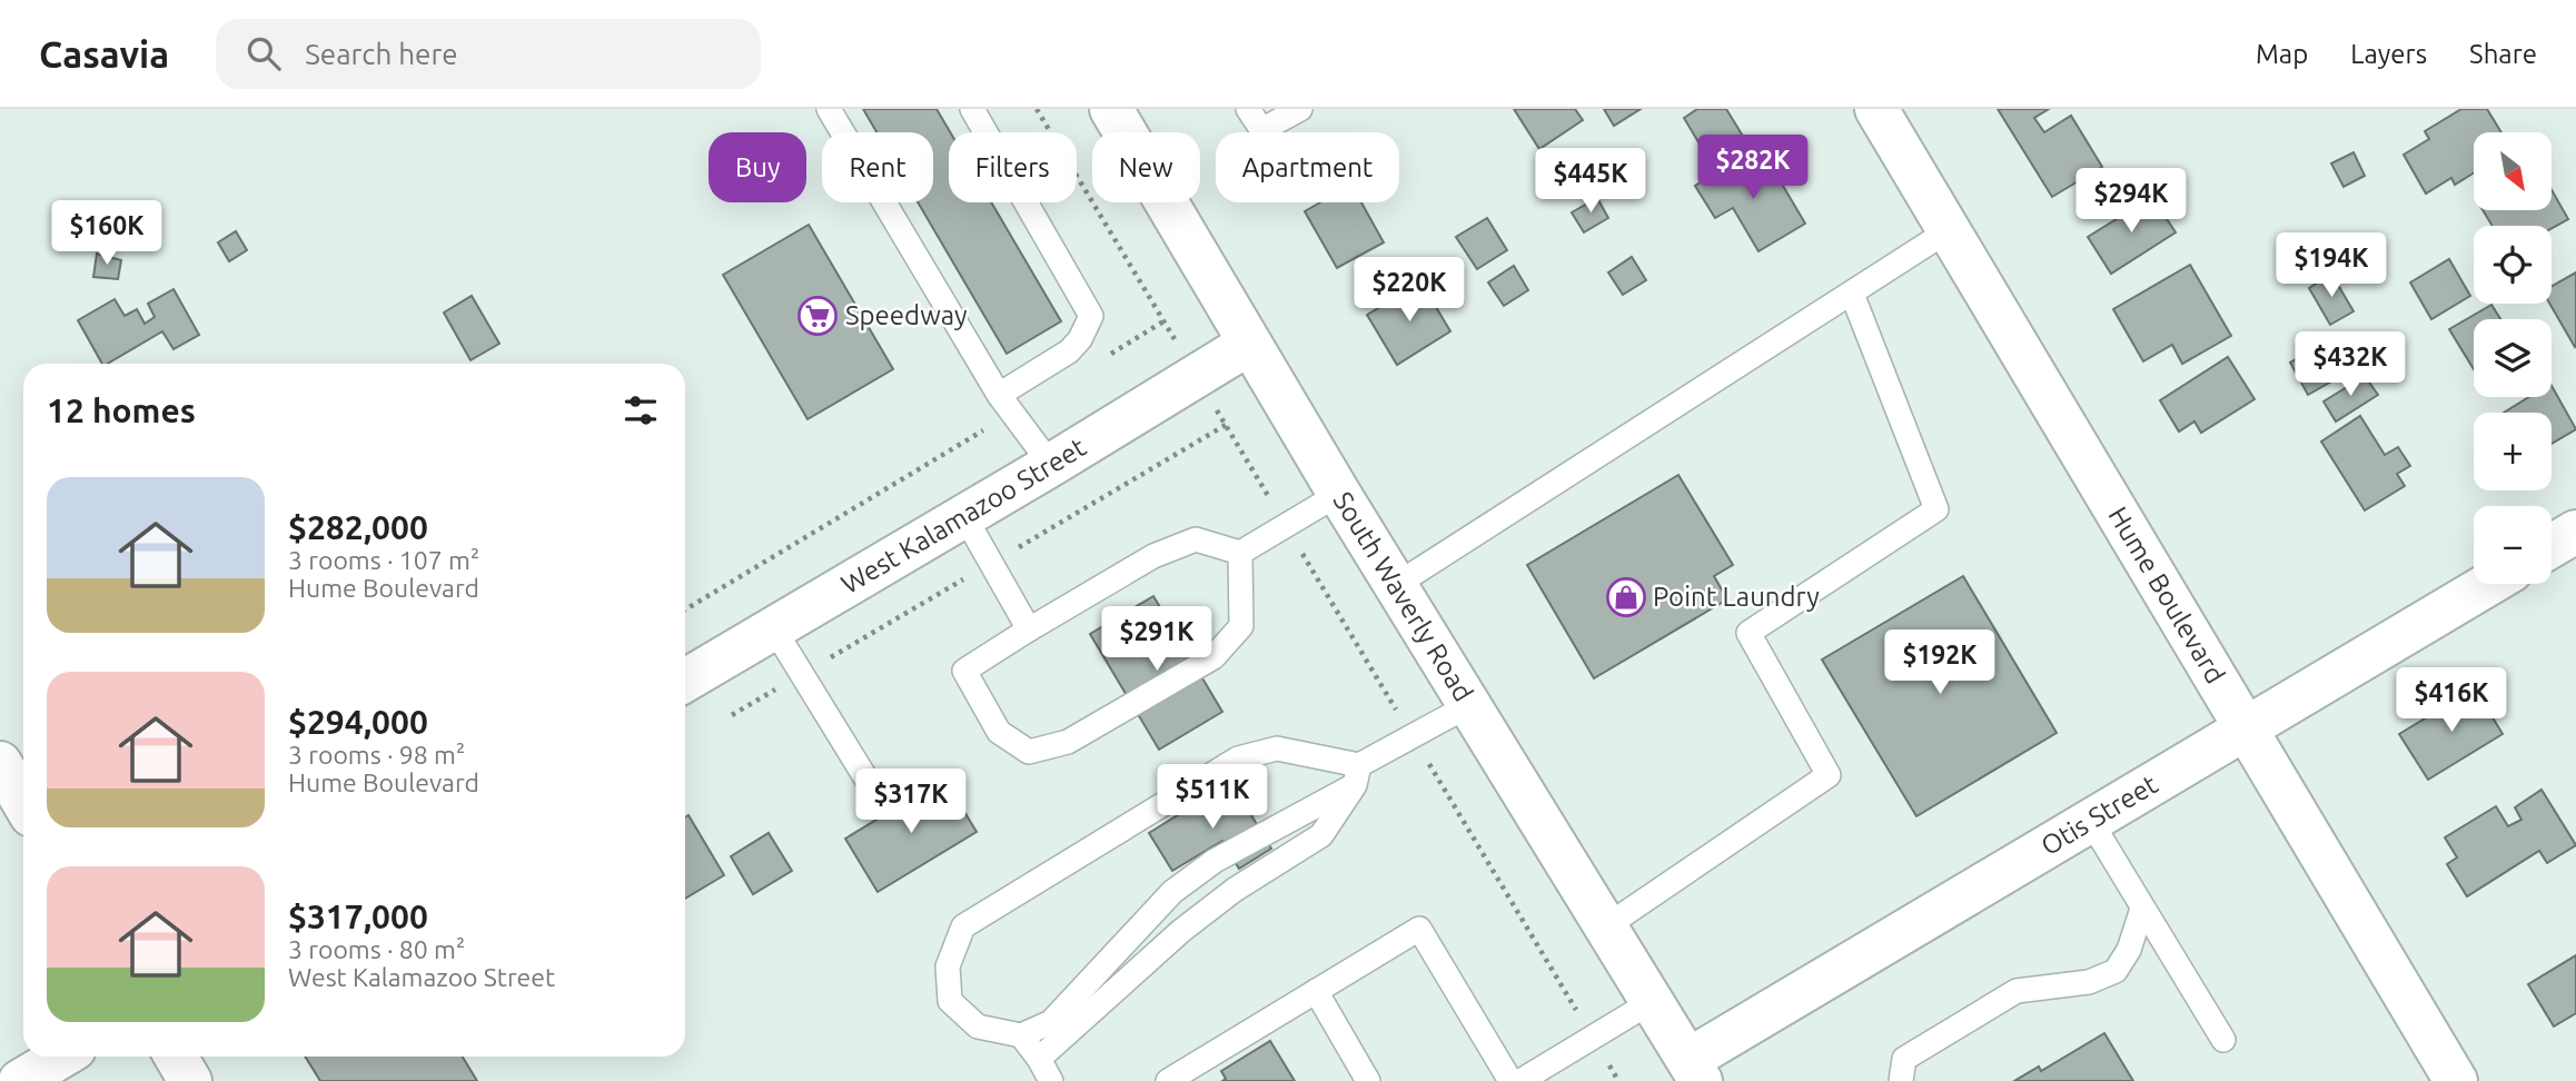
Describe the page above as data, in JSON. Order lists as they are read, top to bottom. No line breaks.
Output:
{"streets":{"street":["West Kalamazoo Street","Hume Boulevard","South Waverly Road","Otis Street"]},"crossings":[["West Kalamazoo Street","South Waverly Road"],["Hume Boulevard","Otis Street"],["South Waverly Road","Otis Street"]],"places":{"supermarket":["Speedway"],"shop":["Point Laundry"]},"north":"bottom right","page":{"header":"Casavia","search":"Search here","nav":["Map","Layers","Share"],"map_buttons":["+","−"],"chip":["Buy","Rent","Filters","New","Apartment"],"price":["$282K","$445K","$294K","$160K","$194K","$220K","$432K","$291K","$192K","$416K","$511K","$317K"],"heading":"12 homes","list":[{"name":"$282,000","note":"3 rooms · 107 m² · Hume Boulevard"},{"name":"$294,000","note":"3 rooms · 98 m² · Hume Boulevard"},{"name":"$317,000","note":"3 rooms · 80 m² · West Kalamazoo Street"}]}}
